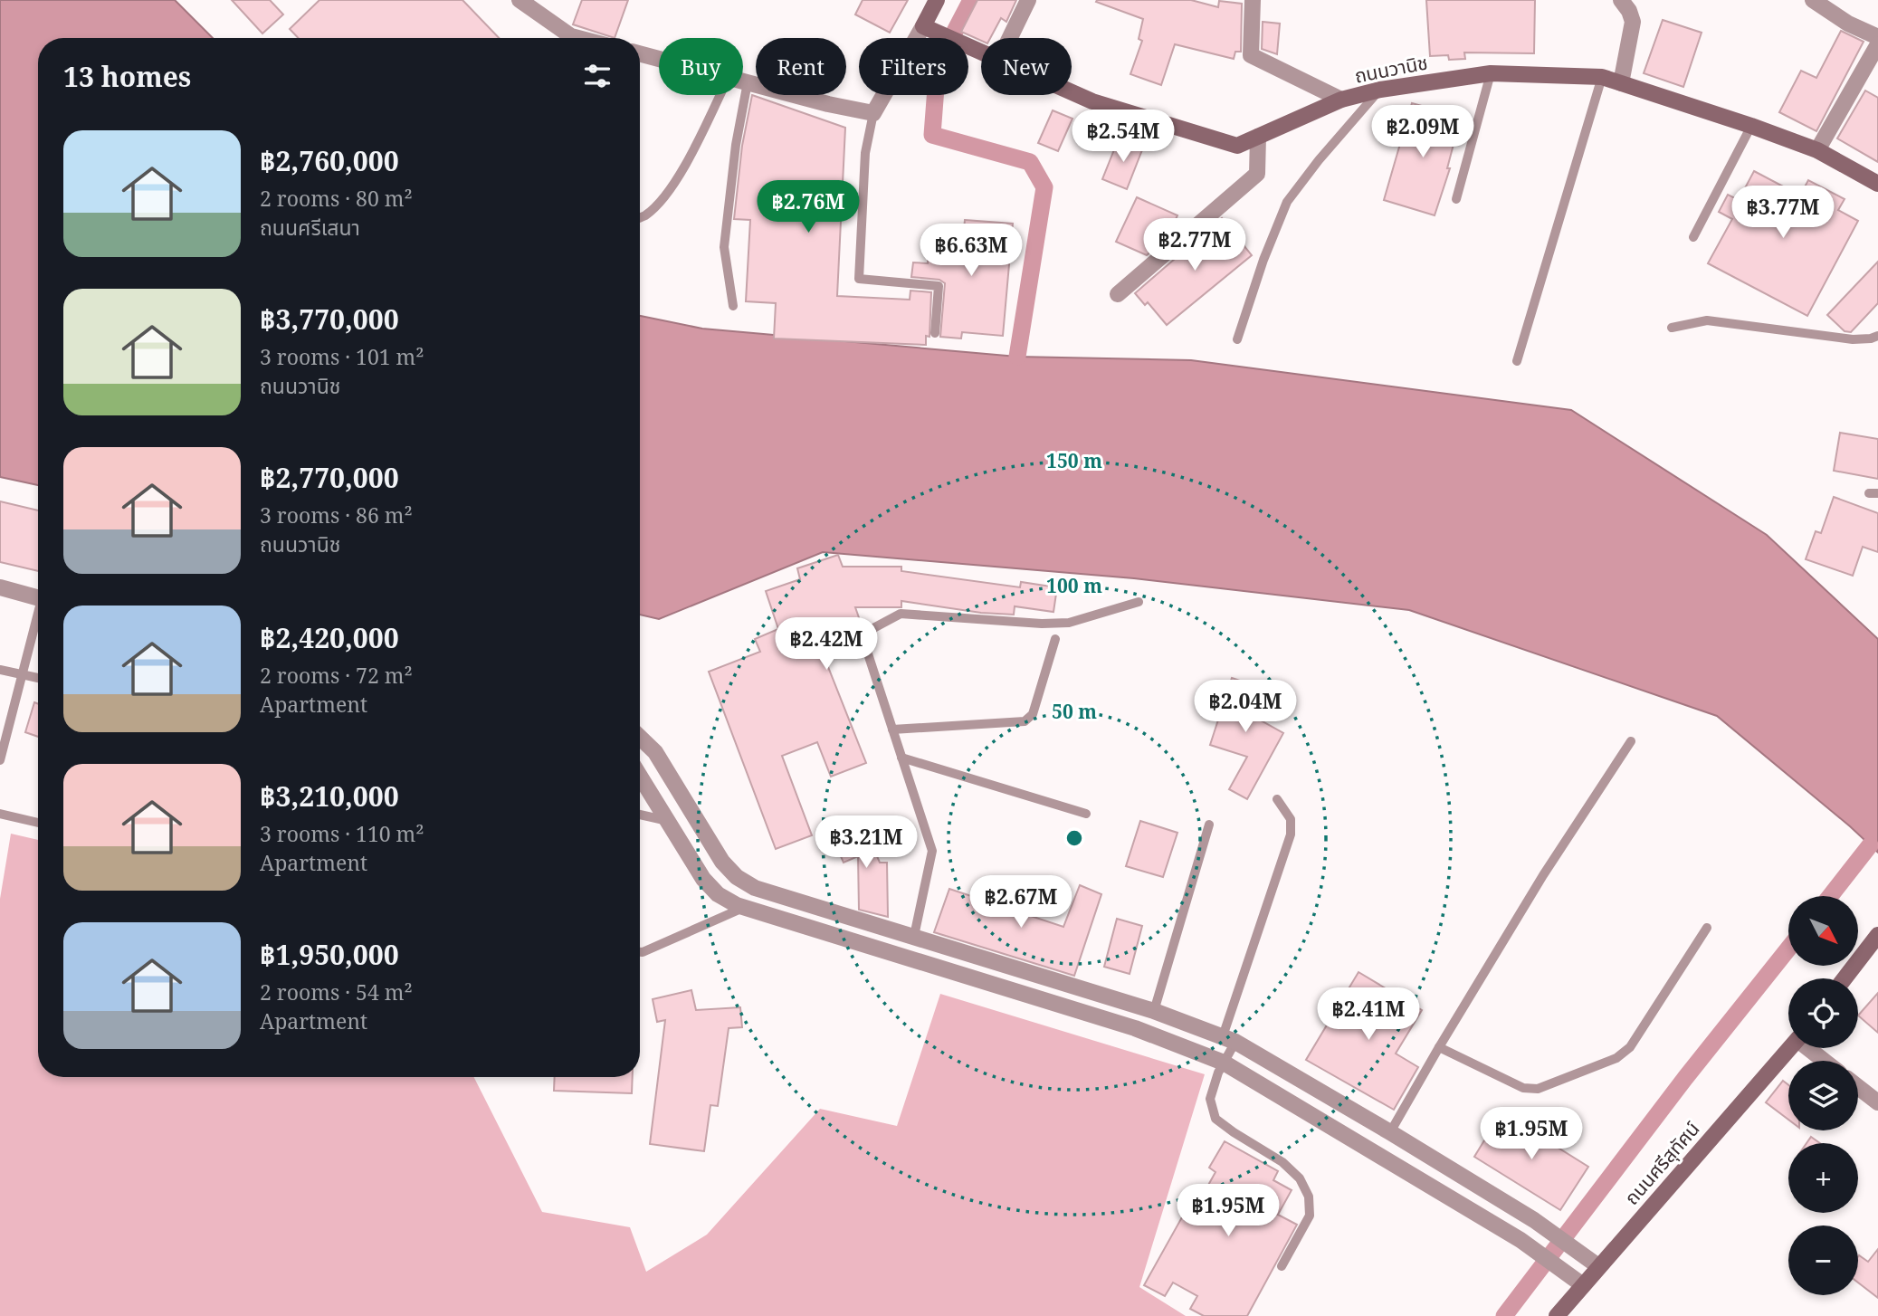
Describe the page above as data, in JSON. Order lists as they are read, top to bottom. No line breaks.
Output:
{"streets":{"street":["ถนนวานิช","ถนนศรีสุทัศน์"]},"north":"bottom right","page":{"chip":["Buy","Rent","Filters","New"],"heading":"13 homes","price":["฿2.09M","฿2.54M","฿2.76M","฿3.77M","฿2.77M","฿6.63M","฿2.42M","฿2.04M","฿3.21M","฿2.67M","฿2.41M","฿1.95M","฿1.95M"],"list":[{"name":"฿2,760,000","note":"2 rooms · 80 m² · ถนนศรีเสนา"},{"name":"฿3,770,000","note":"3 rooms · 101 m² · ถนนวานิช"},{"name":"฿2,770,000","note":"3 rooms · 86 m² · ถนนวานิช"},{"name":"฿2,420,000","note":"2 rooms · 72 m² · Apartment"},{"name":"฿3,210,000","note":"3 rooms · 110 m² · Apartment"},{"name":"฿1,950,000","note":"2 rooms · 54 m² · Apartment"}],"map_buttons":["+","−"]},"rings":["150 m","100 m","50 m"]}
